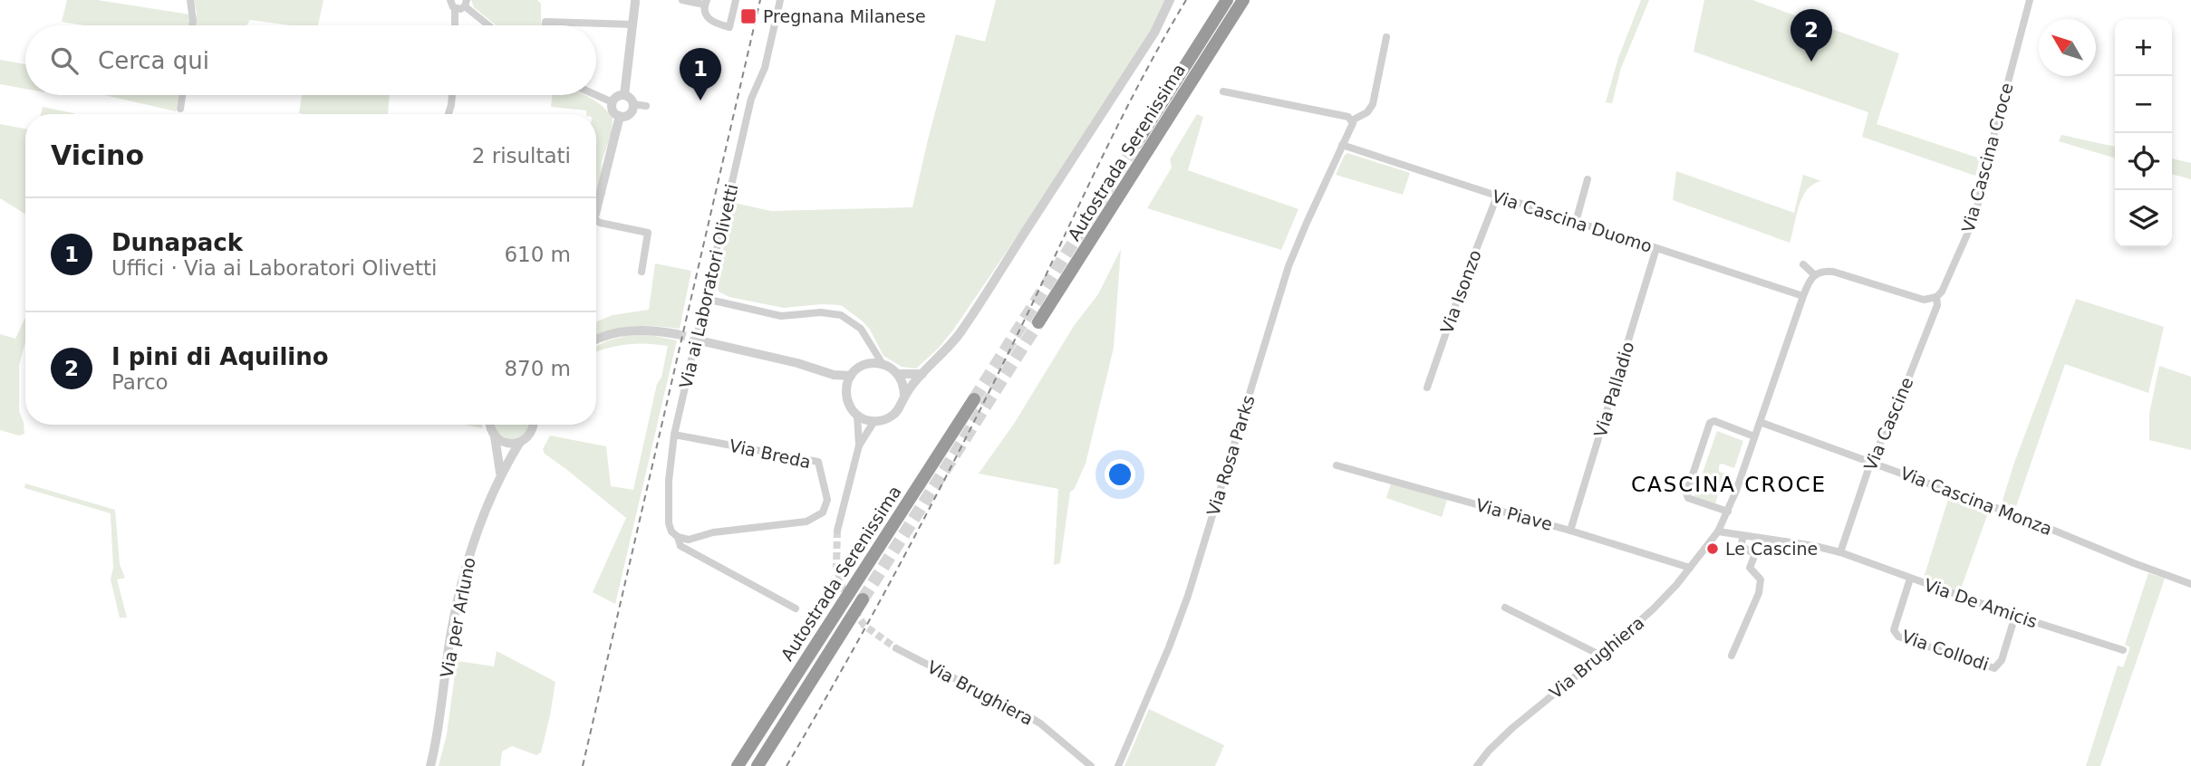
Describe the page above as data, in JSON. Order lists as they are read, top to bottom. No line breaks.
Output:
{"streets":{"highway":["Autostrada Serenissima"],"street":["Via Cascina Croce","Via Cascina Duomo","Via ai Laboratori Olivetti","Via Isonzo","Via Palladio","Via Cascine","Via Breda","Via Rosa Parks","Via Cascina Monza","Via Piave","Via De Amicis","Via per Arluno","Via Collodi","Via Brughiera"]},"crossings":[["Via Cascina Croce","Via Cascine"],["Via Cascina Duomo","Via Isonzo"],["Via Cascina Duomo","Via Palladio"],["Via Cascina Duomo","Via Rosa Parks"],["Via ai Laboratori Olivetti","Via Breda"],["Via Palladio","Via Piave"],["Via Cascine","Via Cascina Monza"],["Via Cascine","Via De Amicis"],["Via Piave","Via Brughiera"],["Via De Amicis","Via Collodi"],["Via De Amicis","Via Brughiera"]],"districts":["CASCINA CROCE"],"places":{"transit":["Pregnana Milanese"],"other":["Le Cascine"]},"north":"top left","page":{"pins":["2","1"],"map_buttons":["+","−"],"search":"Cerca qui","heading":["Vicino","2 risultati"],"list":[{"mark":"1","name":"Dunapack","note":"Uffici · Via ai Laboratori Olivetti","value":"610 m"},{"mark":"2","name":"I pini di Aquilino","note":"Parco","value":"870 m"}]}}
